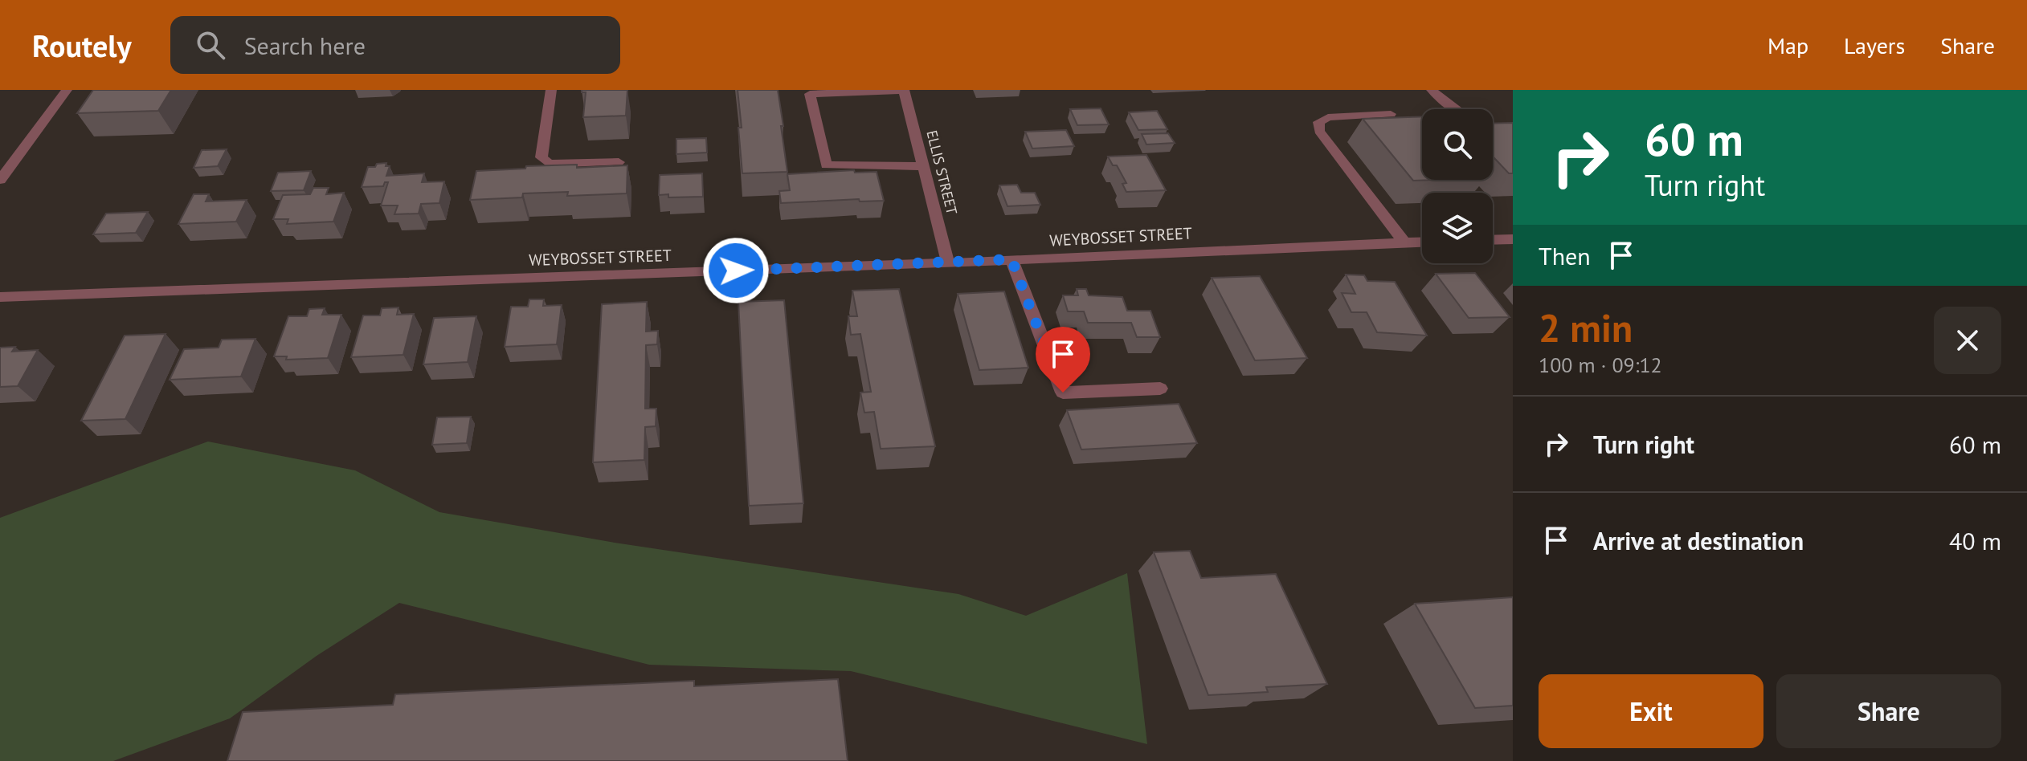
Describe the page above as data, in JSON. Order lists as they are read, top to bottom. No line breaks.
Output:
{"streets":{"street":["ELLIS STREET","WEYBOSSET STREET"]},"crossings":[["ELLIS STREET","WEYBOSSET STREET"]],"page":{"header":"Routely","search":"Search here","nav":["Map","Layers","Share"],"turn":["60 m","Turn right"],"then":"Then","heading":["2 min","100 m · 09:12"],"list":[{"name":"Turn right","value":"60 m"},{"name":"Arrive at destination","value":"40 m"}],"buttons":["Exit","Share"]}}
